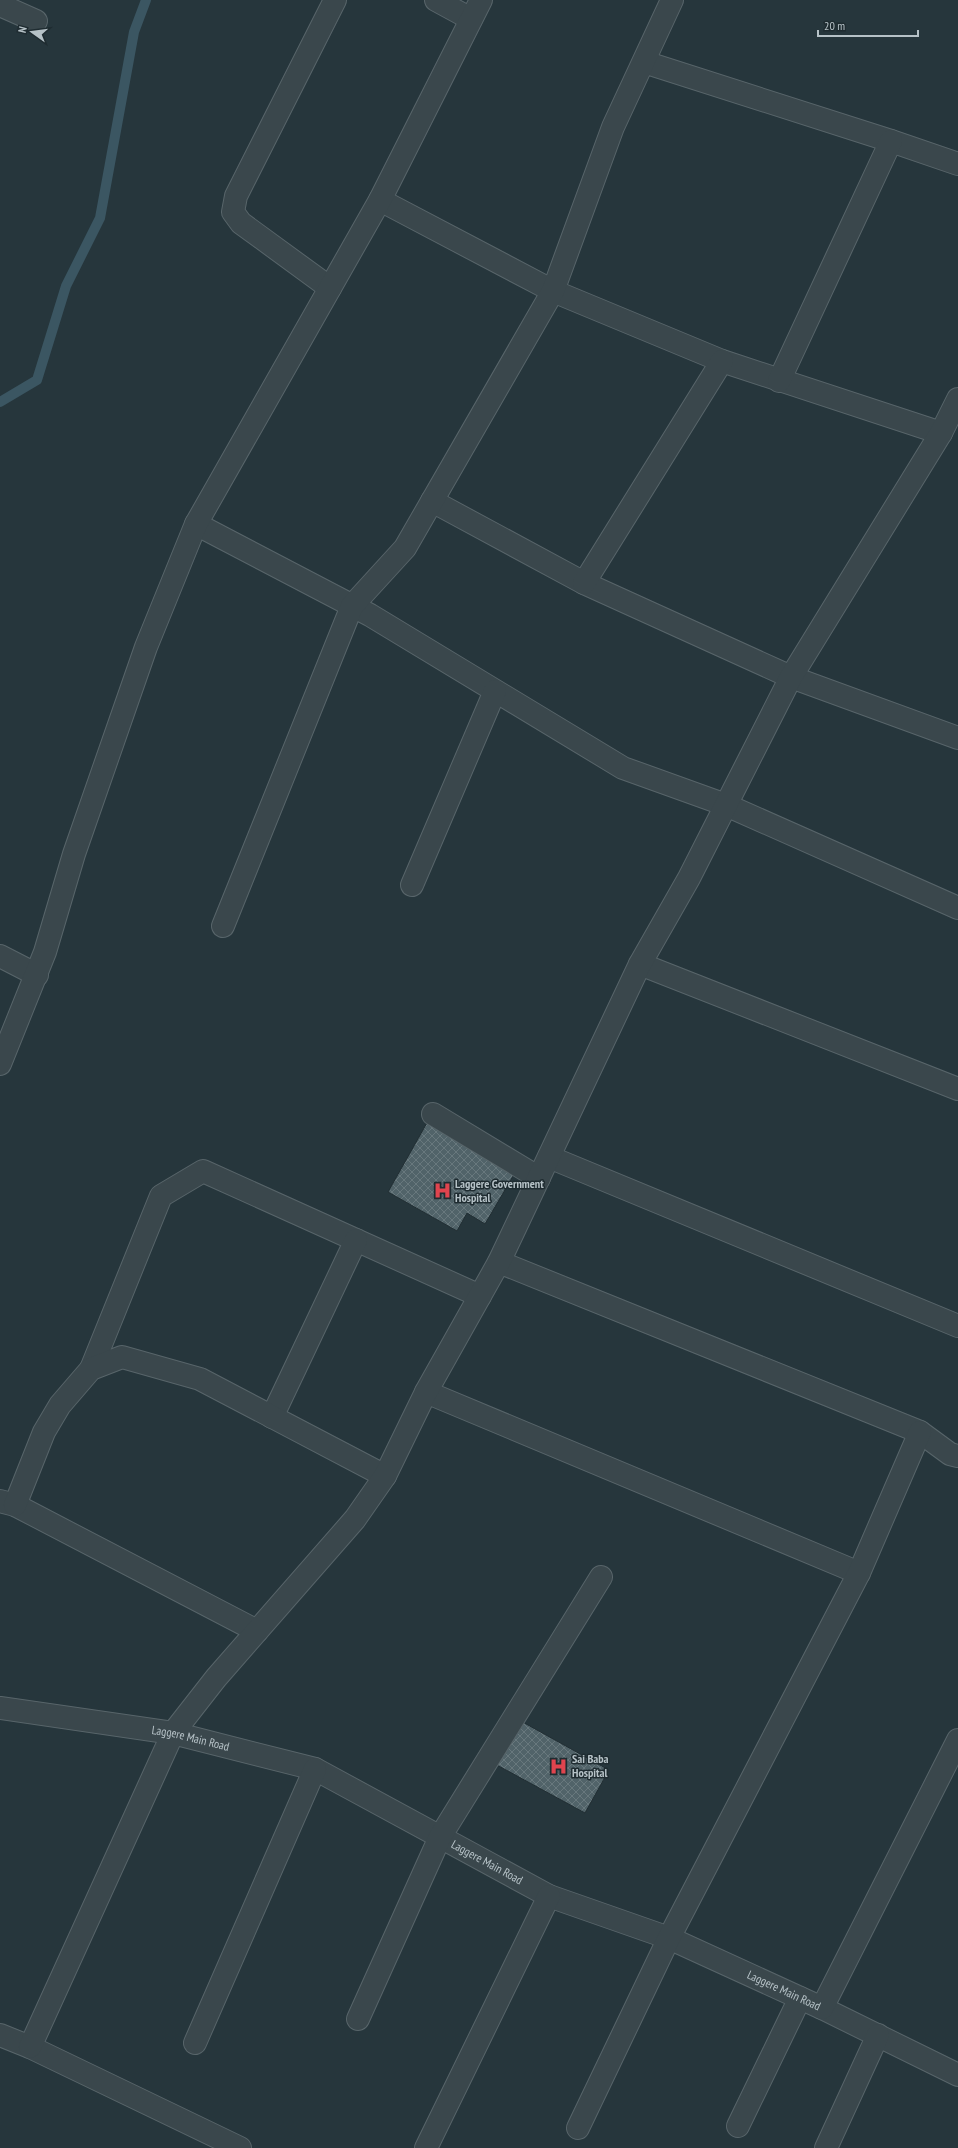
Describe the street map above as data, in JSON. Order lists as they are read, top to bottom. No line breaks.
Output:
{"streets":{"street":["Laggere Main Road"]},"places":{"hospital":["Laggere Government Hospital","Sai Baba Hospital"]},"scale_bar":"20 m","north":"left"}
